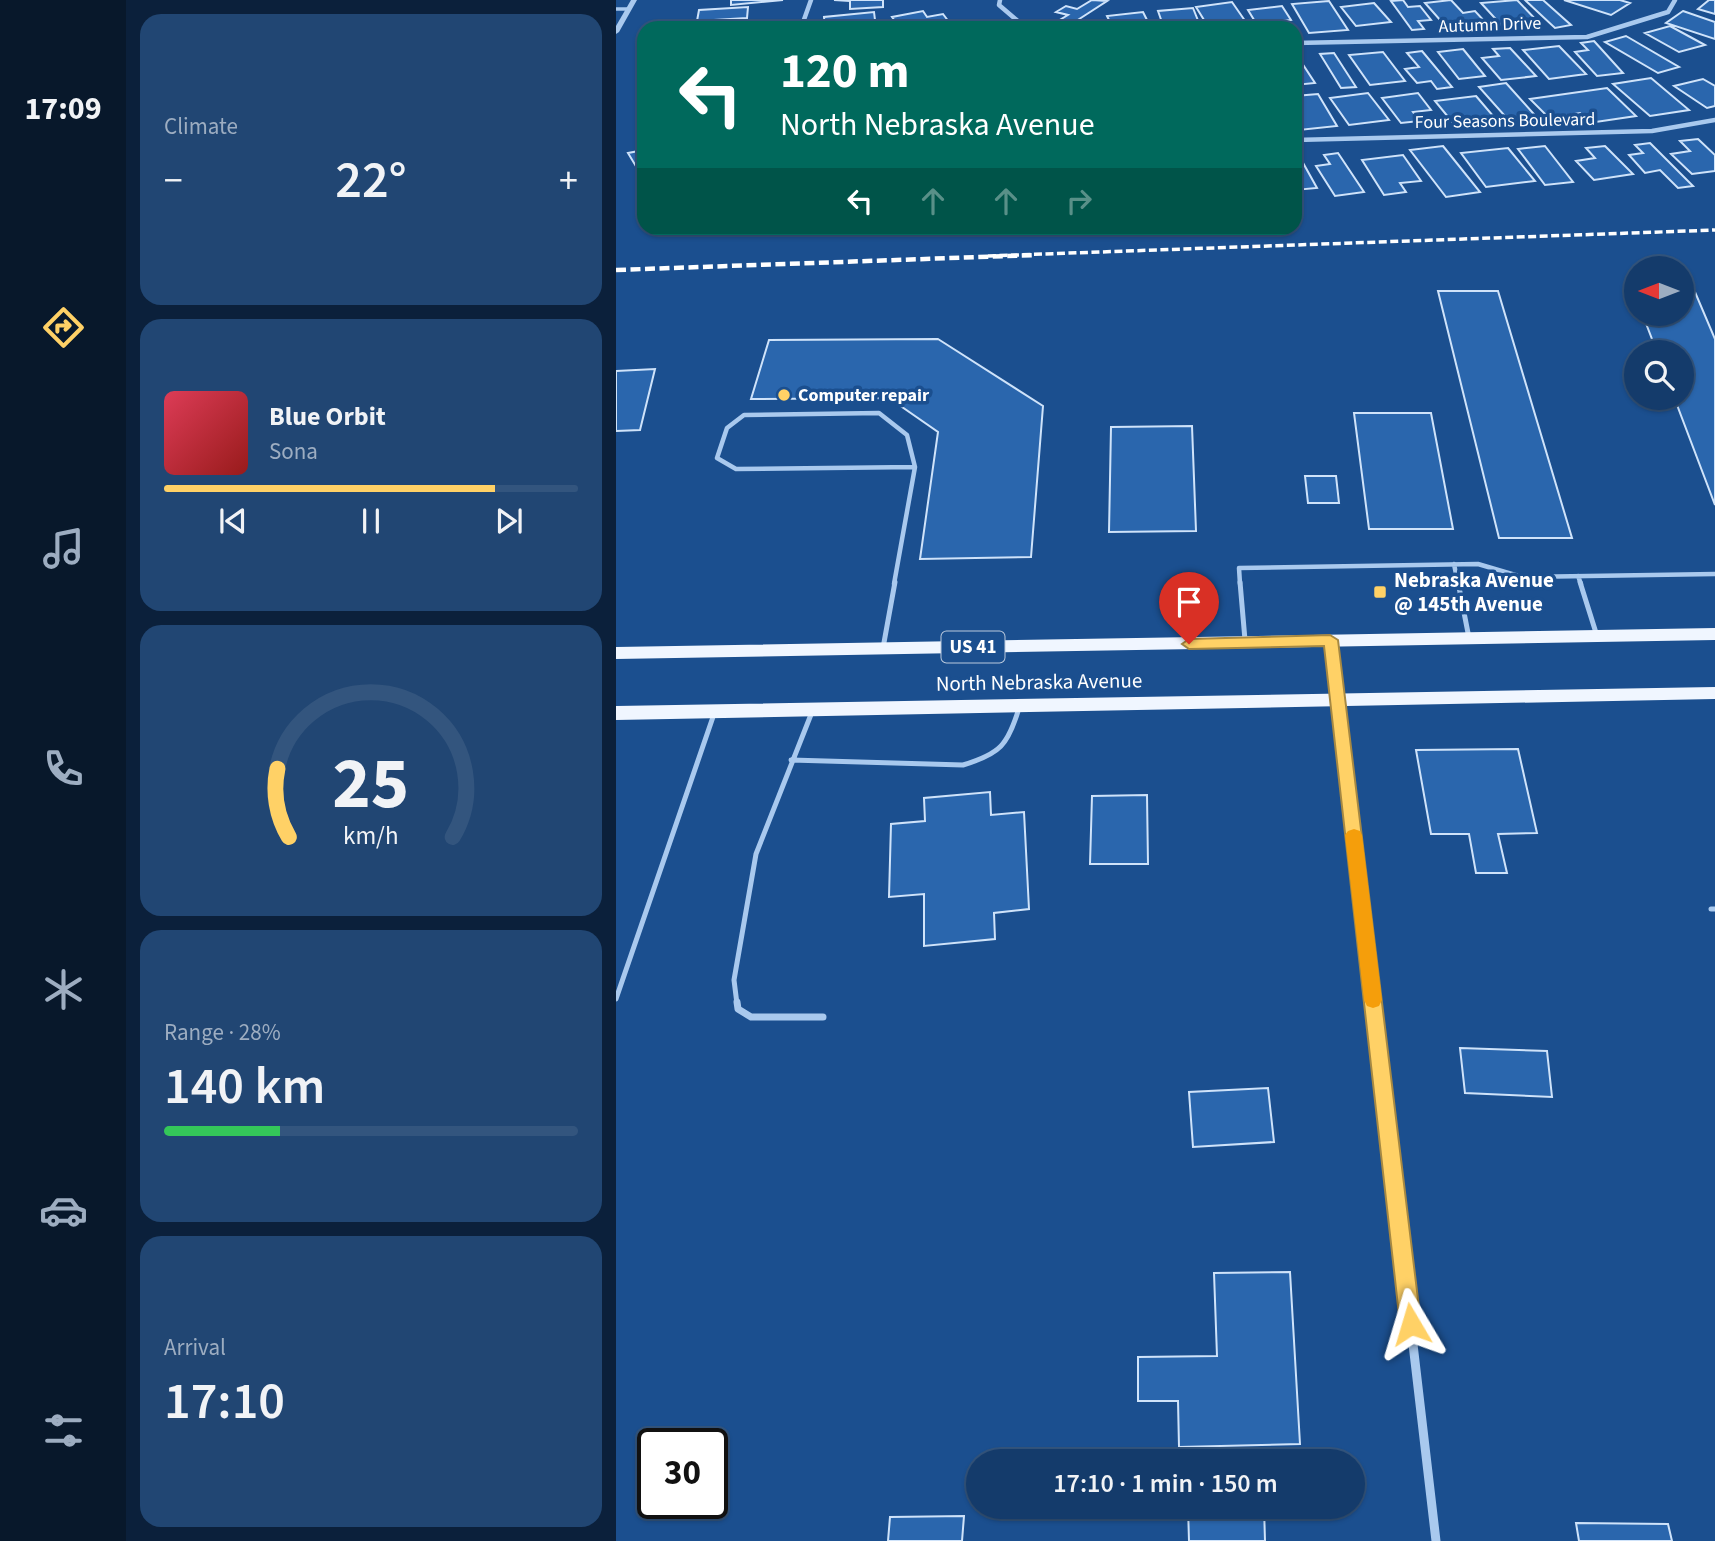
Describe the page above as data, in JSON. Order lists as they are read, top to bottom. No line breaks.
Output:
{"streets":{"main road":["US 41","North Nebraska Avenue"],"street":["Autumn Drive","Four Seasons Boulevard"]},"places":{"other":["Computer repair"],"transit":["Nebraska Avenue @ 145th Avenue"]},"north":"left","page":{"tabs":"17:09","tile":["Climate",["Range · 28%","140 km"],["Arrival","17:10"]],"turn":["120 m","North Nebraska Avenue"],"heat":["−","22°","+"],"song":["Blue Orbit","Sona"],"limit":"30","trip":"17:10 · 1 min · 150 m","gauge":["25","km/h"]}}
